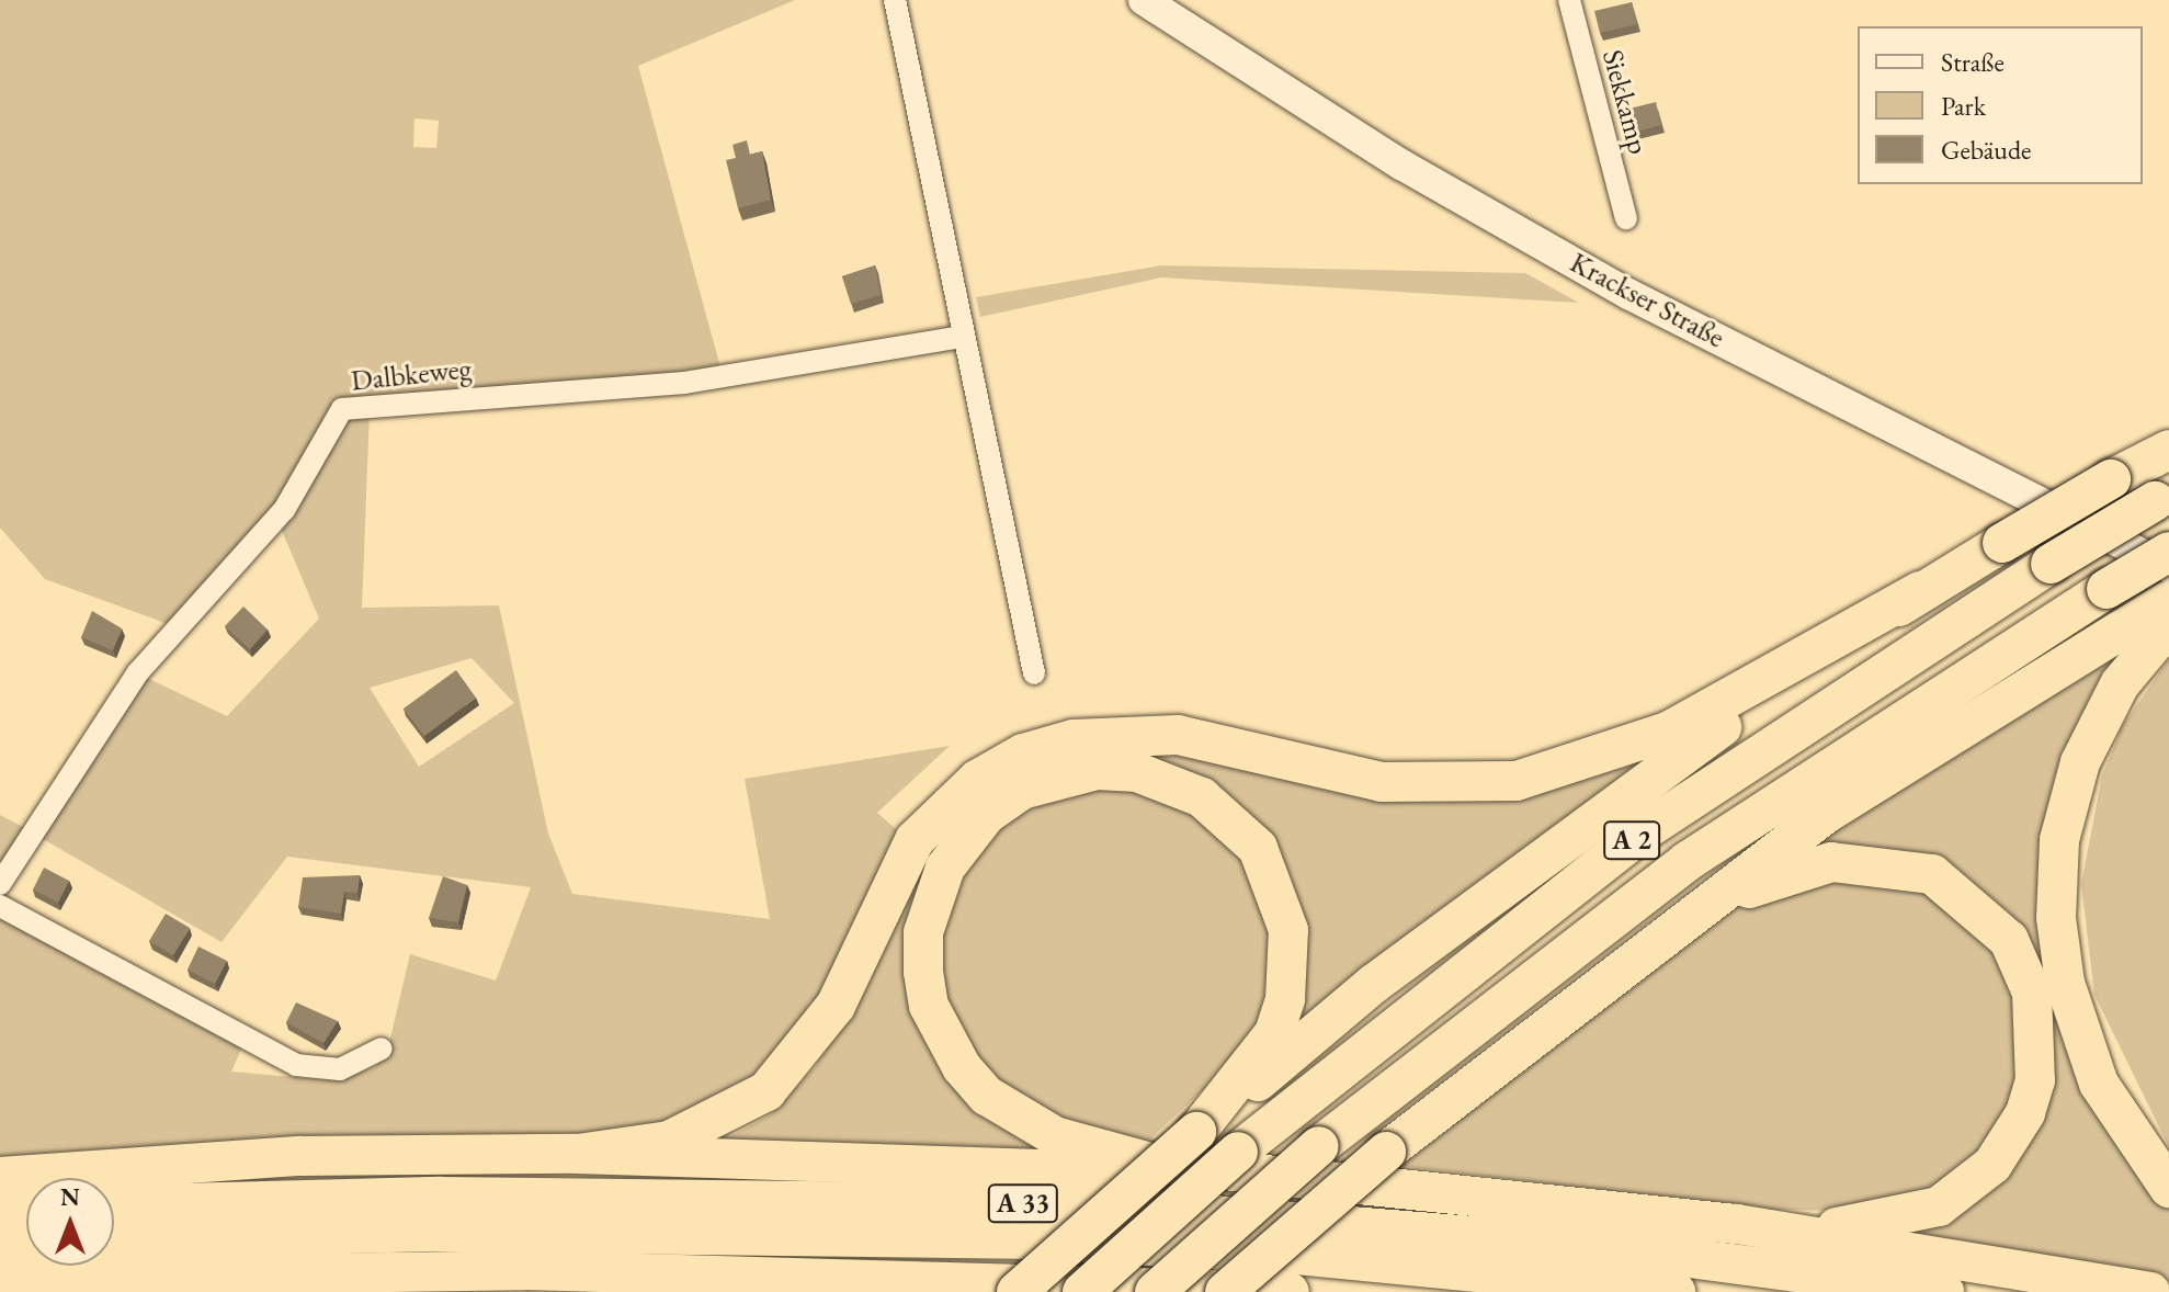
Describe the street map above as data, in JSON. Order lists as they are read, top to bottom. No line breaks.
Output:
{"streets":{"highway":["A 2","A 33"],"street":["Siekkamp","Krackser Straße","Dalbkeweg"]},"legend":["Straße","Park","Gebäude"],"north":"top"}
